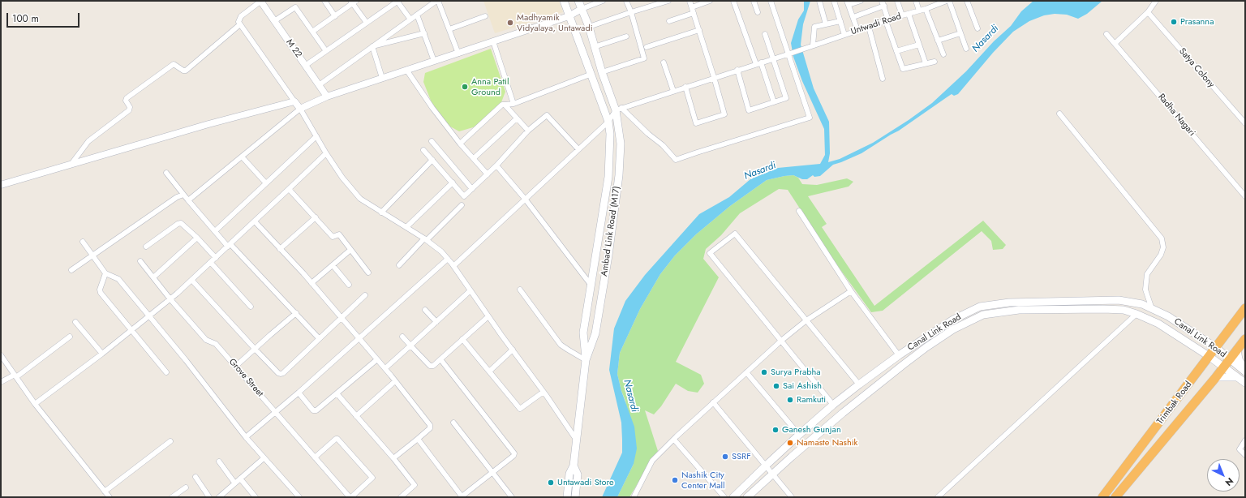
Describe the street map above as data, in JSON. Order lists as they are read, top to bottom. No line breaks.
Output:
{"streets":{"highway":["Trimbak Road"],"main road":["Ambad Link Road (M17)","Canal Link Road"],"street":["Untwadi Road","M 22","Satya Colony","Radha Nagari","Grove Street"]},"crossings":[["Untwadi Road","Ambad Link Road (M17)"],["Canal Link Road","Trimbak Road"]],"water":["Nasardi"],"places":["Prasanna","Madhyamik Vidyalaya, Untawadi","Anna Patil Ground","Surya Prabha","Sai Ashish","Ramkuti","Ganesh Gunjan","Namaste Nashik","SSRF","Nashik City Center Mall","Untawadi Store"],"scale_bar":"100 m","north":"bottom right"}
